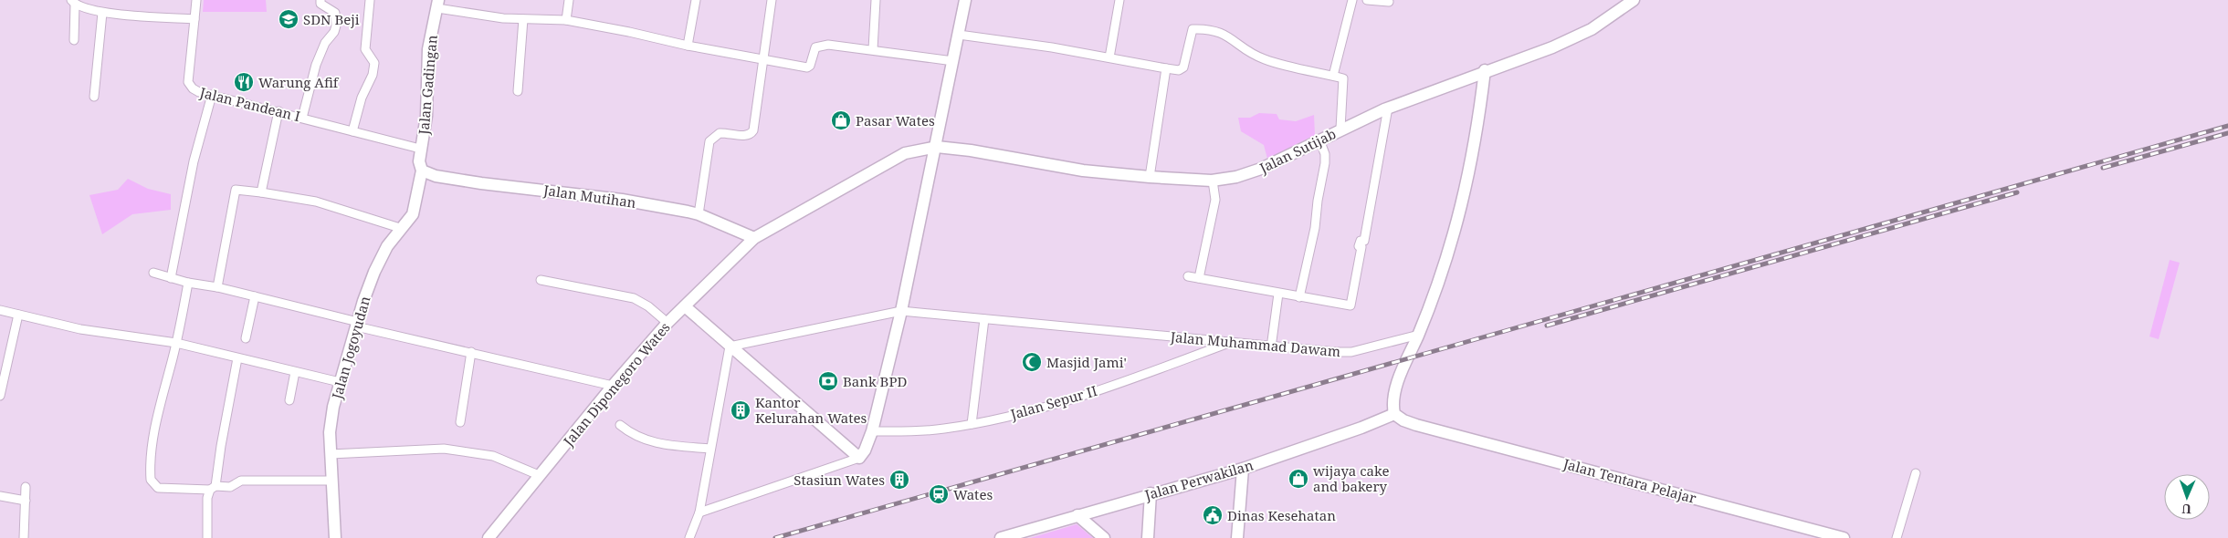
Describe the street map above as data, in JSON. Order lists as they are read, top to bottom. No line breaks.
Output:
{"streets":{"main road":["Jalan Gadingan","Jalan Sutijab","Jalan Mutihan","Jalan Jogoyudan","Jalan Diponegoro Wates","Jalan Perwakilan","Jalan Tentara Pelajar"],"street":["Jalan Pandean I","Jalan Muhammad Dawam","Jalan Sepur II"]},"crossings":[["Jalan Gadingan","Jalan Pandean I"],["Jalan Gadingan","Jalan Mutihan"],["Jalan Gadingan","Jalan Jogoyudan"],["Jalan Sutijab","Jalan Diponegoro Wates"],["Jalan Mutihan","Jalan Jogoyudan"],["Jalan Mutihan","Jalan Diponegoro Wates"],["Jalan Muhammad Dawam","Jalan Sepur II"],["Jalan Perwakilan","Jalan Tentara Pelajar"]],"places":{"school or university":["SDN Beji"],"restaurant":["Warung Afif"],"shop":["Pasar Wates","wijaya cake and bakery"],"mosque":["Masjid Jami'"],"bank":["Bank BPD"],"building":["Kantor Kelurahan Wates","Stasiun Wates"],"station":["Wates"],"public building":["Dinas Kesehatan"]},"north":"bottom"}
